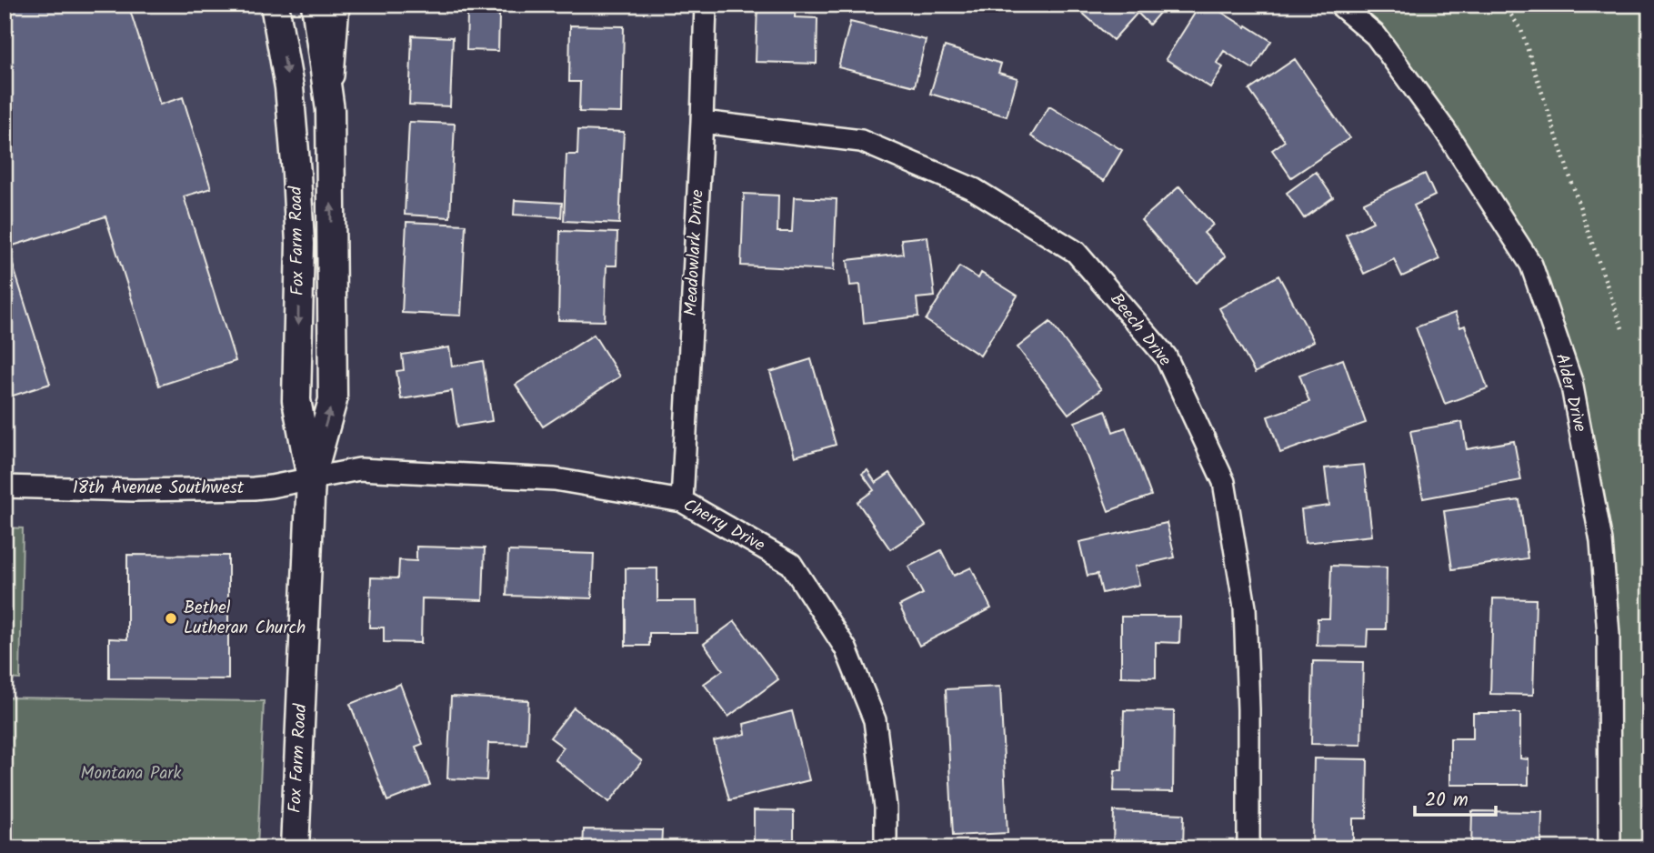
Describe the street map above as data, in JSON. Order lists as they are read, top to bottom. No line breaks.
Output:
{"streets":{"street":["Fox Farm Road","Meadowlark Drive","Beech Drive","Alder Drive","18th Avenue Southwest","Cherry Drive"]},"crossings":[["Fox Farm Road","18th Avenue Southwest"],["Fox Farm Road","Cherry Drive"],["Meadowlark Drive","Beech Drive"],["Meadowlark Drive","Cherry Drive"],["18th Avenue Southwest","Cherry Drive"]],"parks":["Montana Park"],"places":["Bethel Lutheran Church"],"scale_bar":"20 m"}
